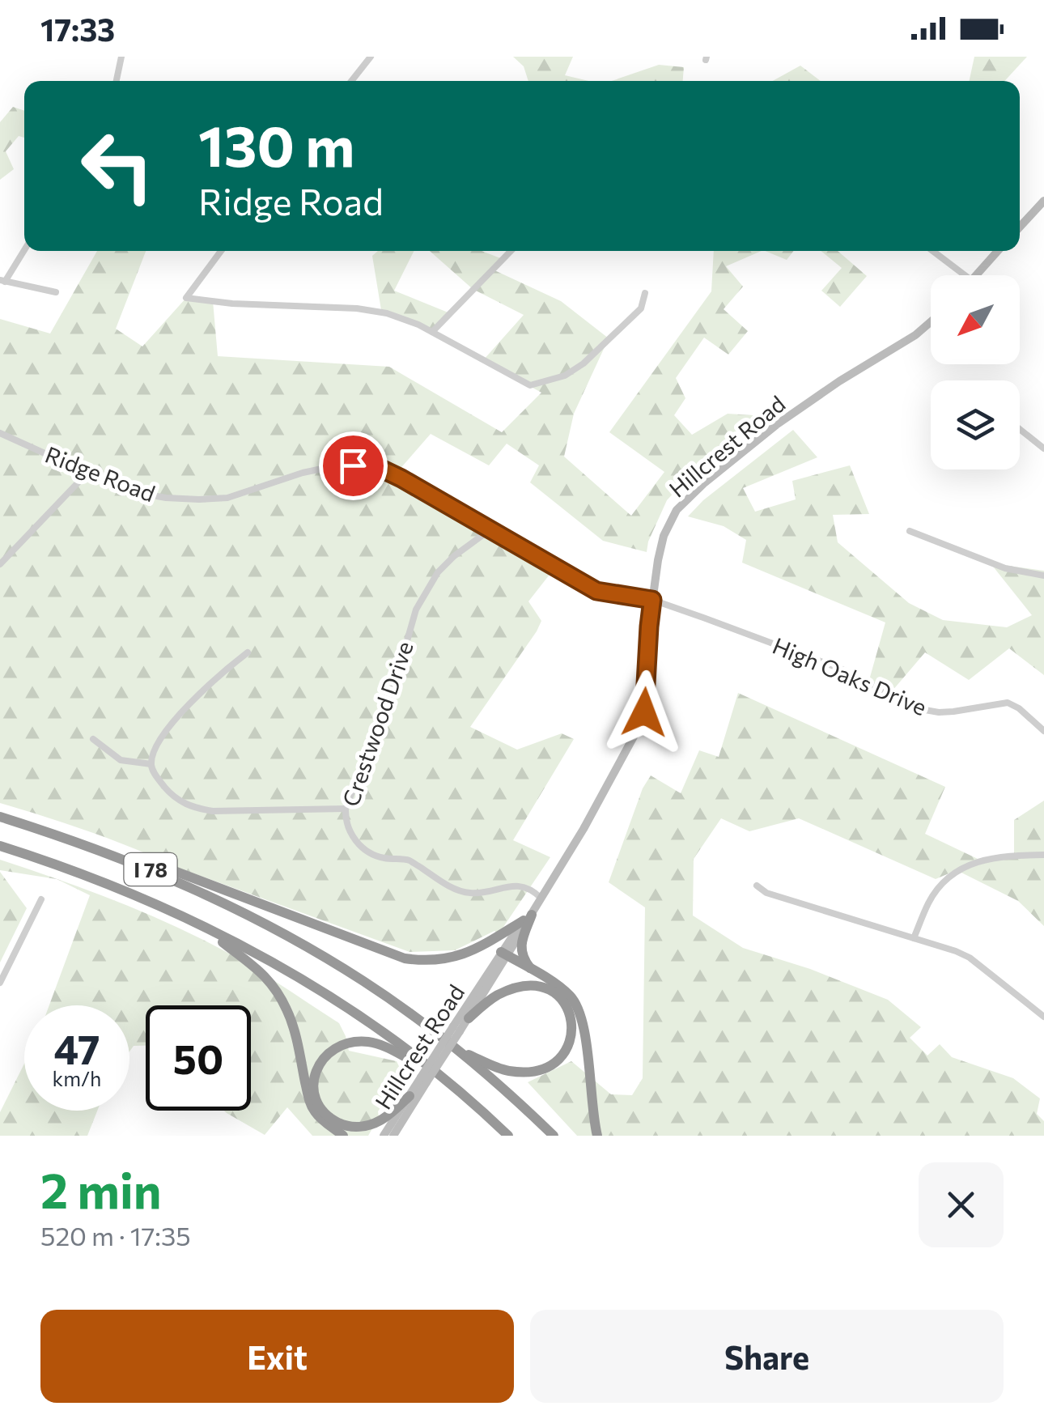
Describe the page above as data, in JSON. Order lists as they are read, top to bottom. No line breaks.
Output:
{"streets":{"highway":["I 78"],"main road":["Hillcrest Road"],"street":["Ridge Road","High Oaks Drive","Crestwood Drive"]},"crossings":[["Hillcrest Road","Ridge Road"],["Hillcrest Road","High Oaks Drive"],["Hillcrest Road","Crestwood Drive"],["Ridge Road","High Oaks Drive"],["Ridge Road","Crestwood Drive"]],"north":"bottom left","page":{"status":"17:33","turn":["130 m","Ridge Road"],"speed":"47 km/h","limit":"50","heading":["2 min","520 m · 17:35"],"buttons":["Exit","Share"]}}
